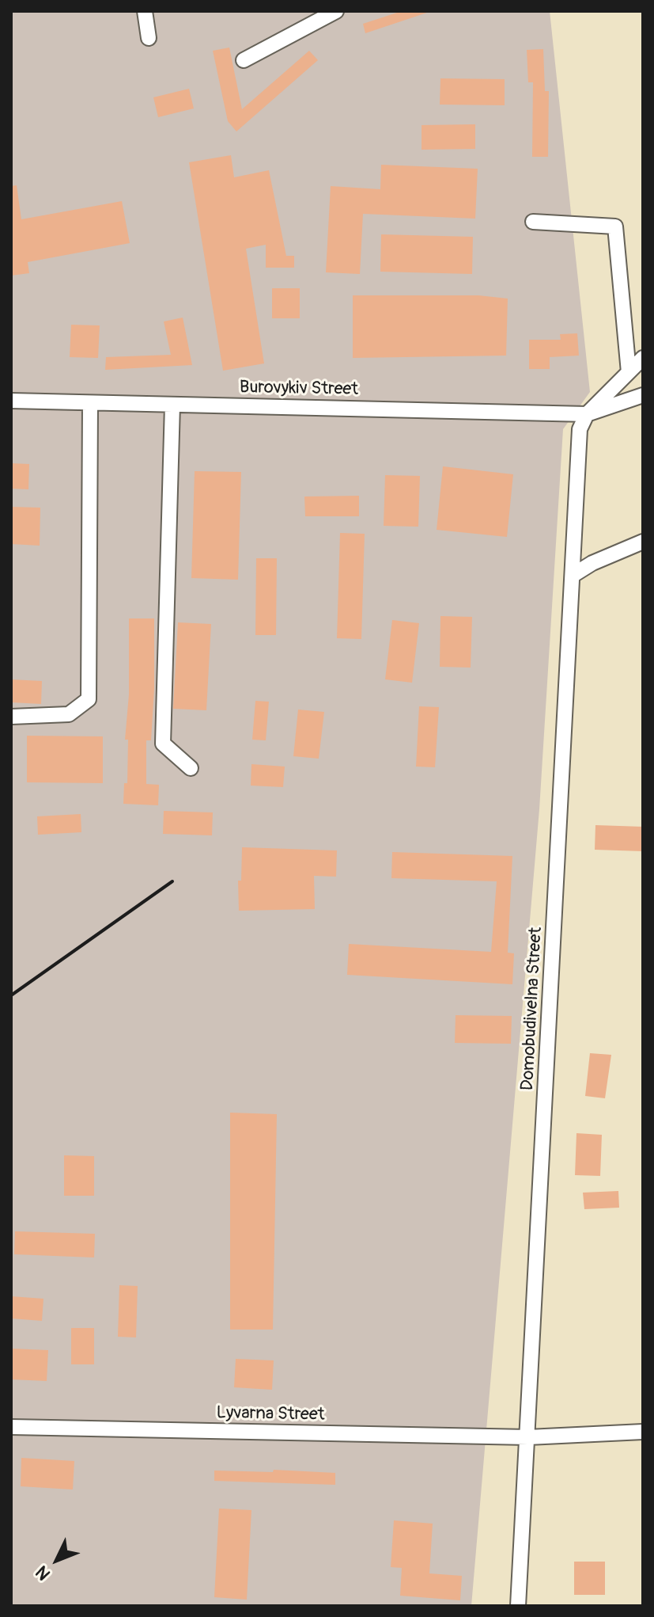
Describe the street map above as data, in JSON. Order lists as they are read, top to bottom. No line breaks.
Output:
{"streets":{"street":["Burovykiv Street","Domobudivelna Street","Lyvarna Street"]},"crossings":[["Burovykiv Street","Domobudivelna Street"],["Domobudivelna Street","Lyvarna Street"]],"north":"bottom left"}
